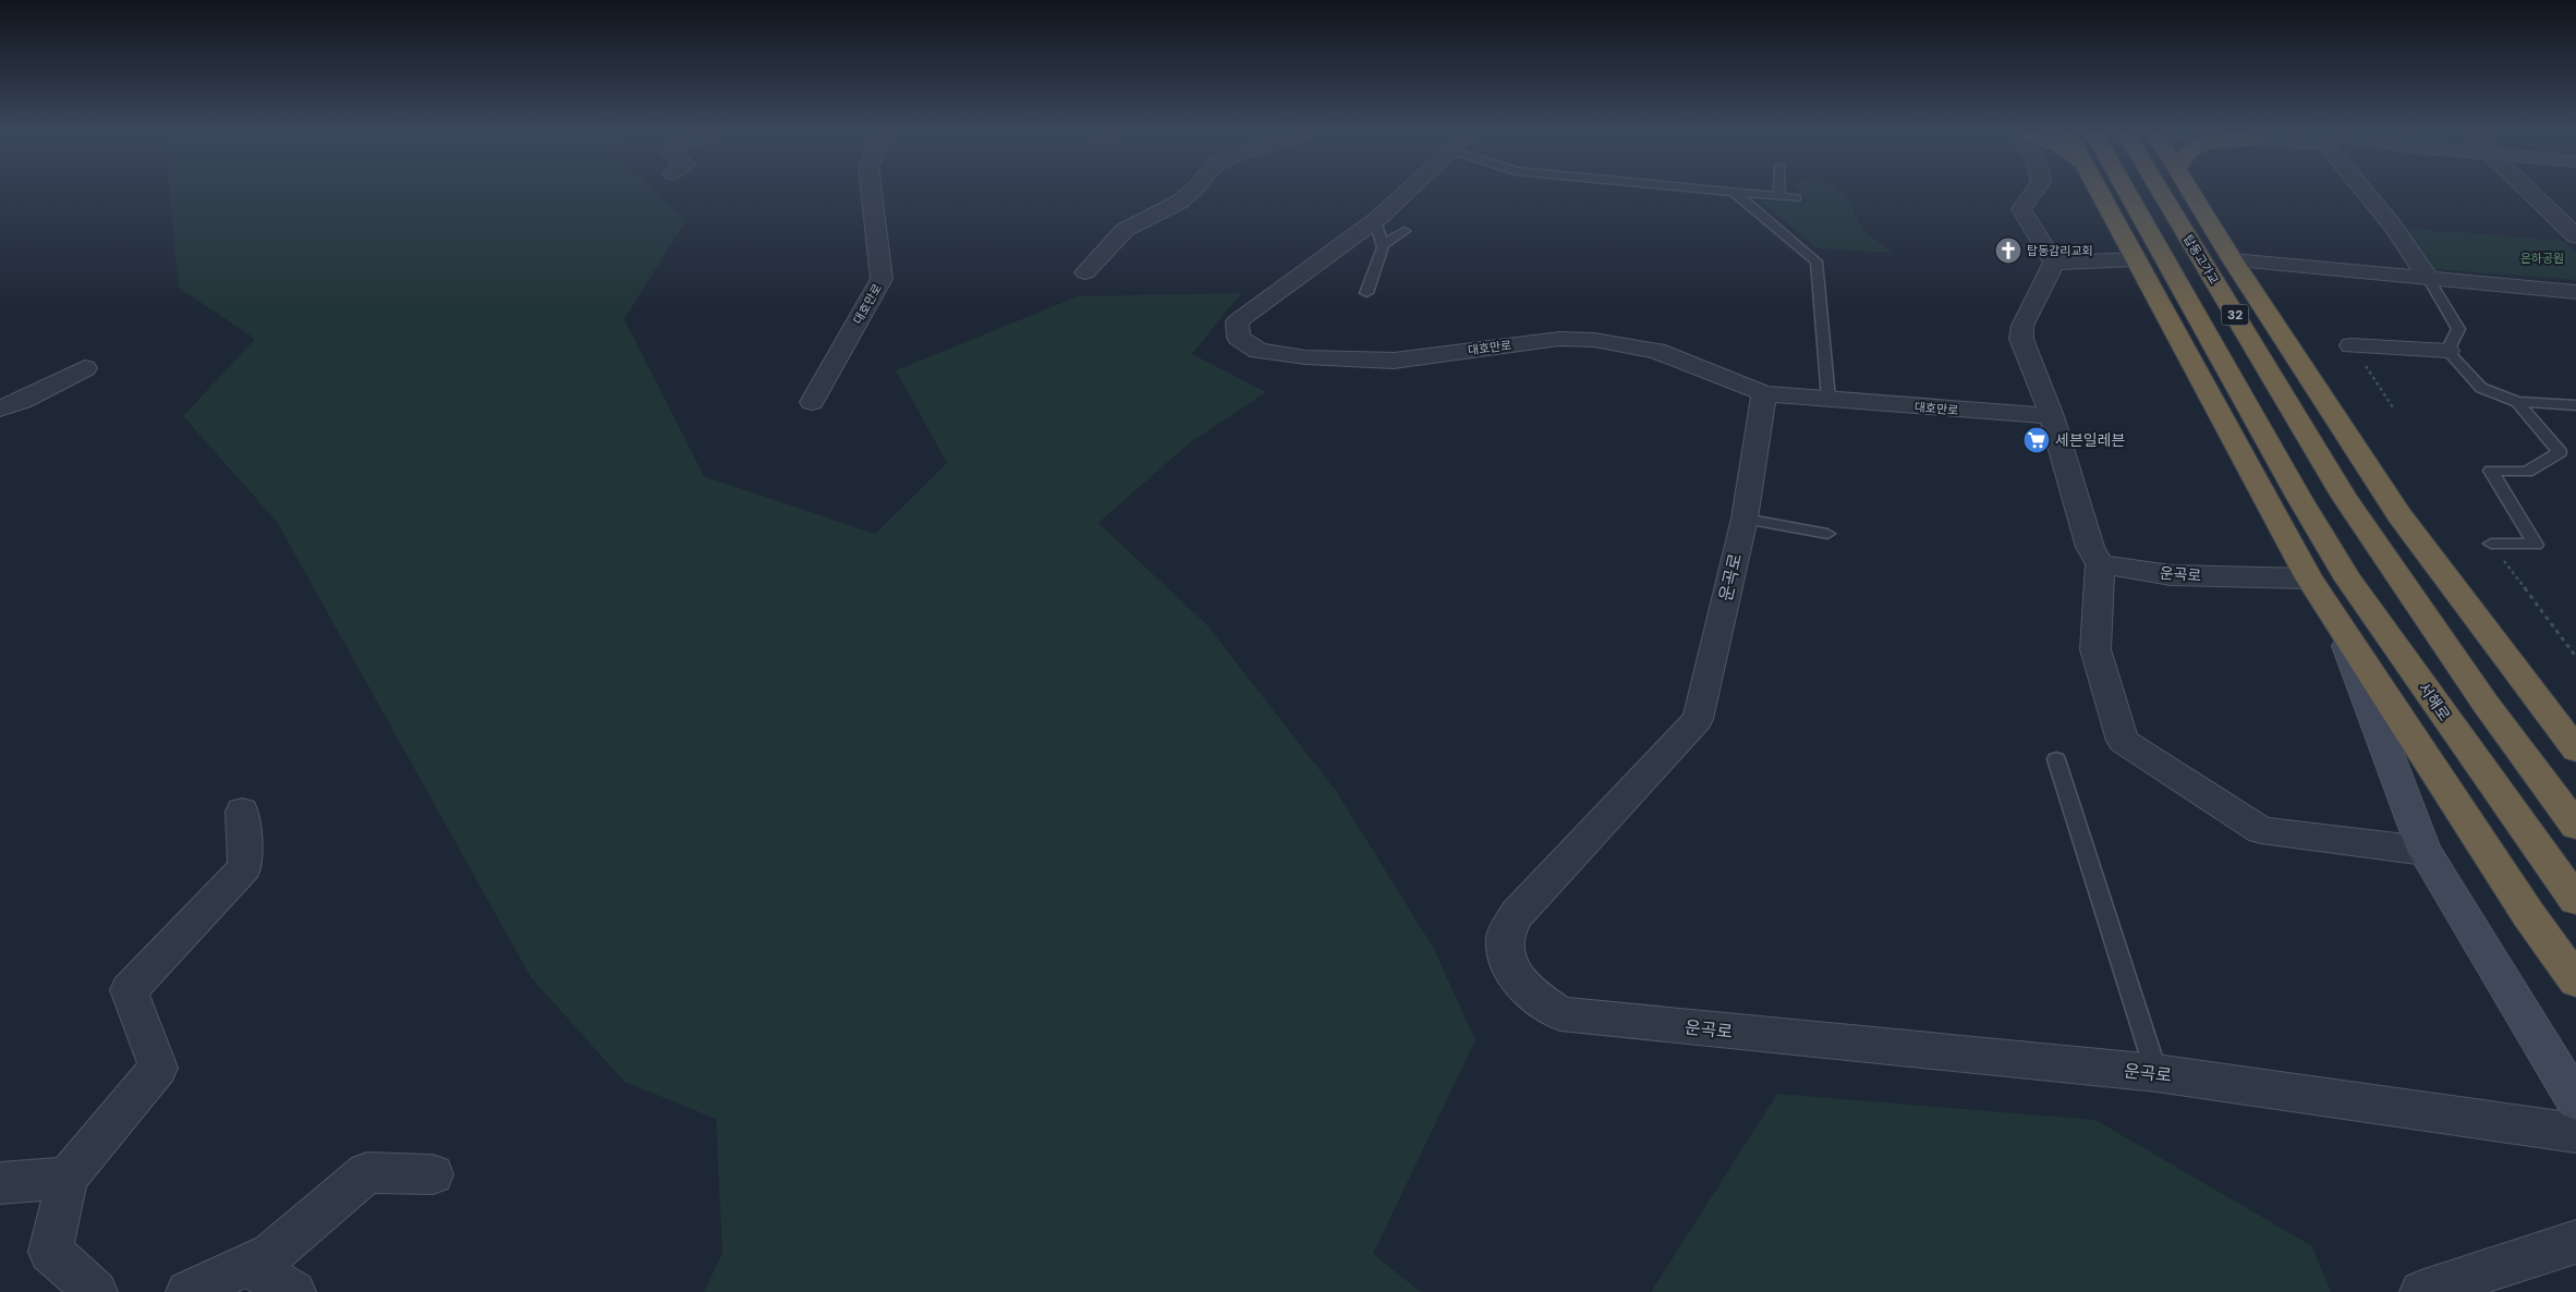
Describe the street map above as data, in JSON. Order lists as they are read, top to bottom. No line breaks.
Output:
{"streets":{"highway":["탑동고가교","32","서해로"],"street":["대호만로","운곡로"]},"crossings":[["대호만로","운곡로"]],"parks":["은하공원"],"places":{"church":["탑동감리교회"],"supermarket":["세븐일레븐"]}}
